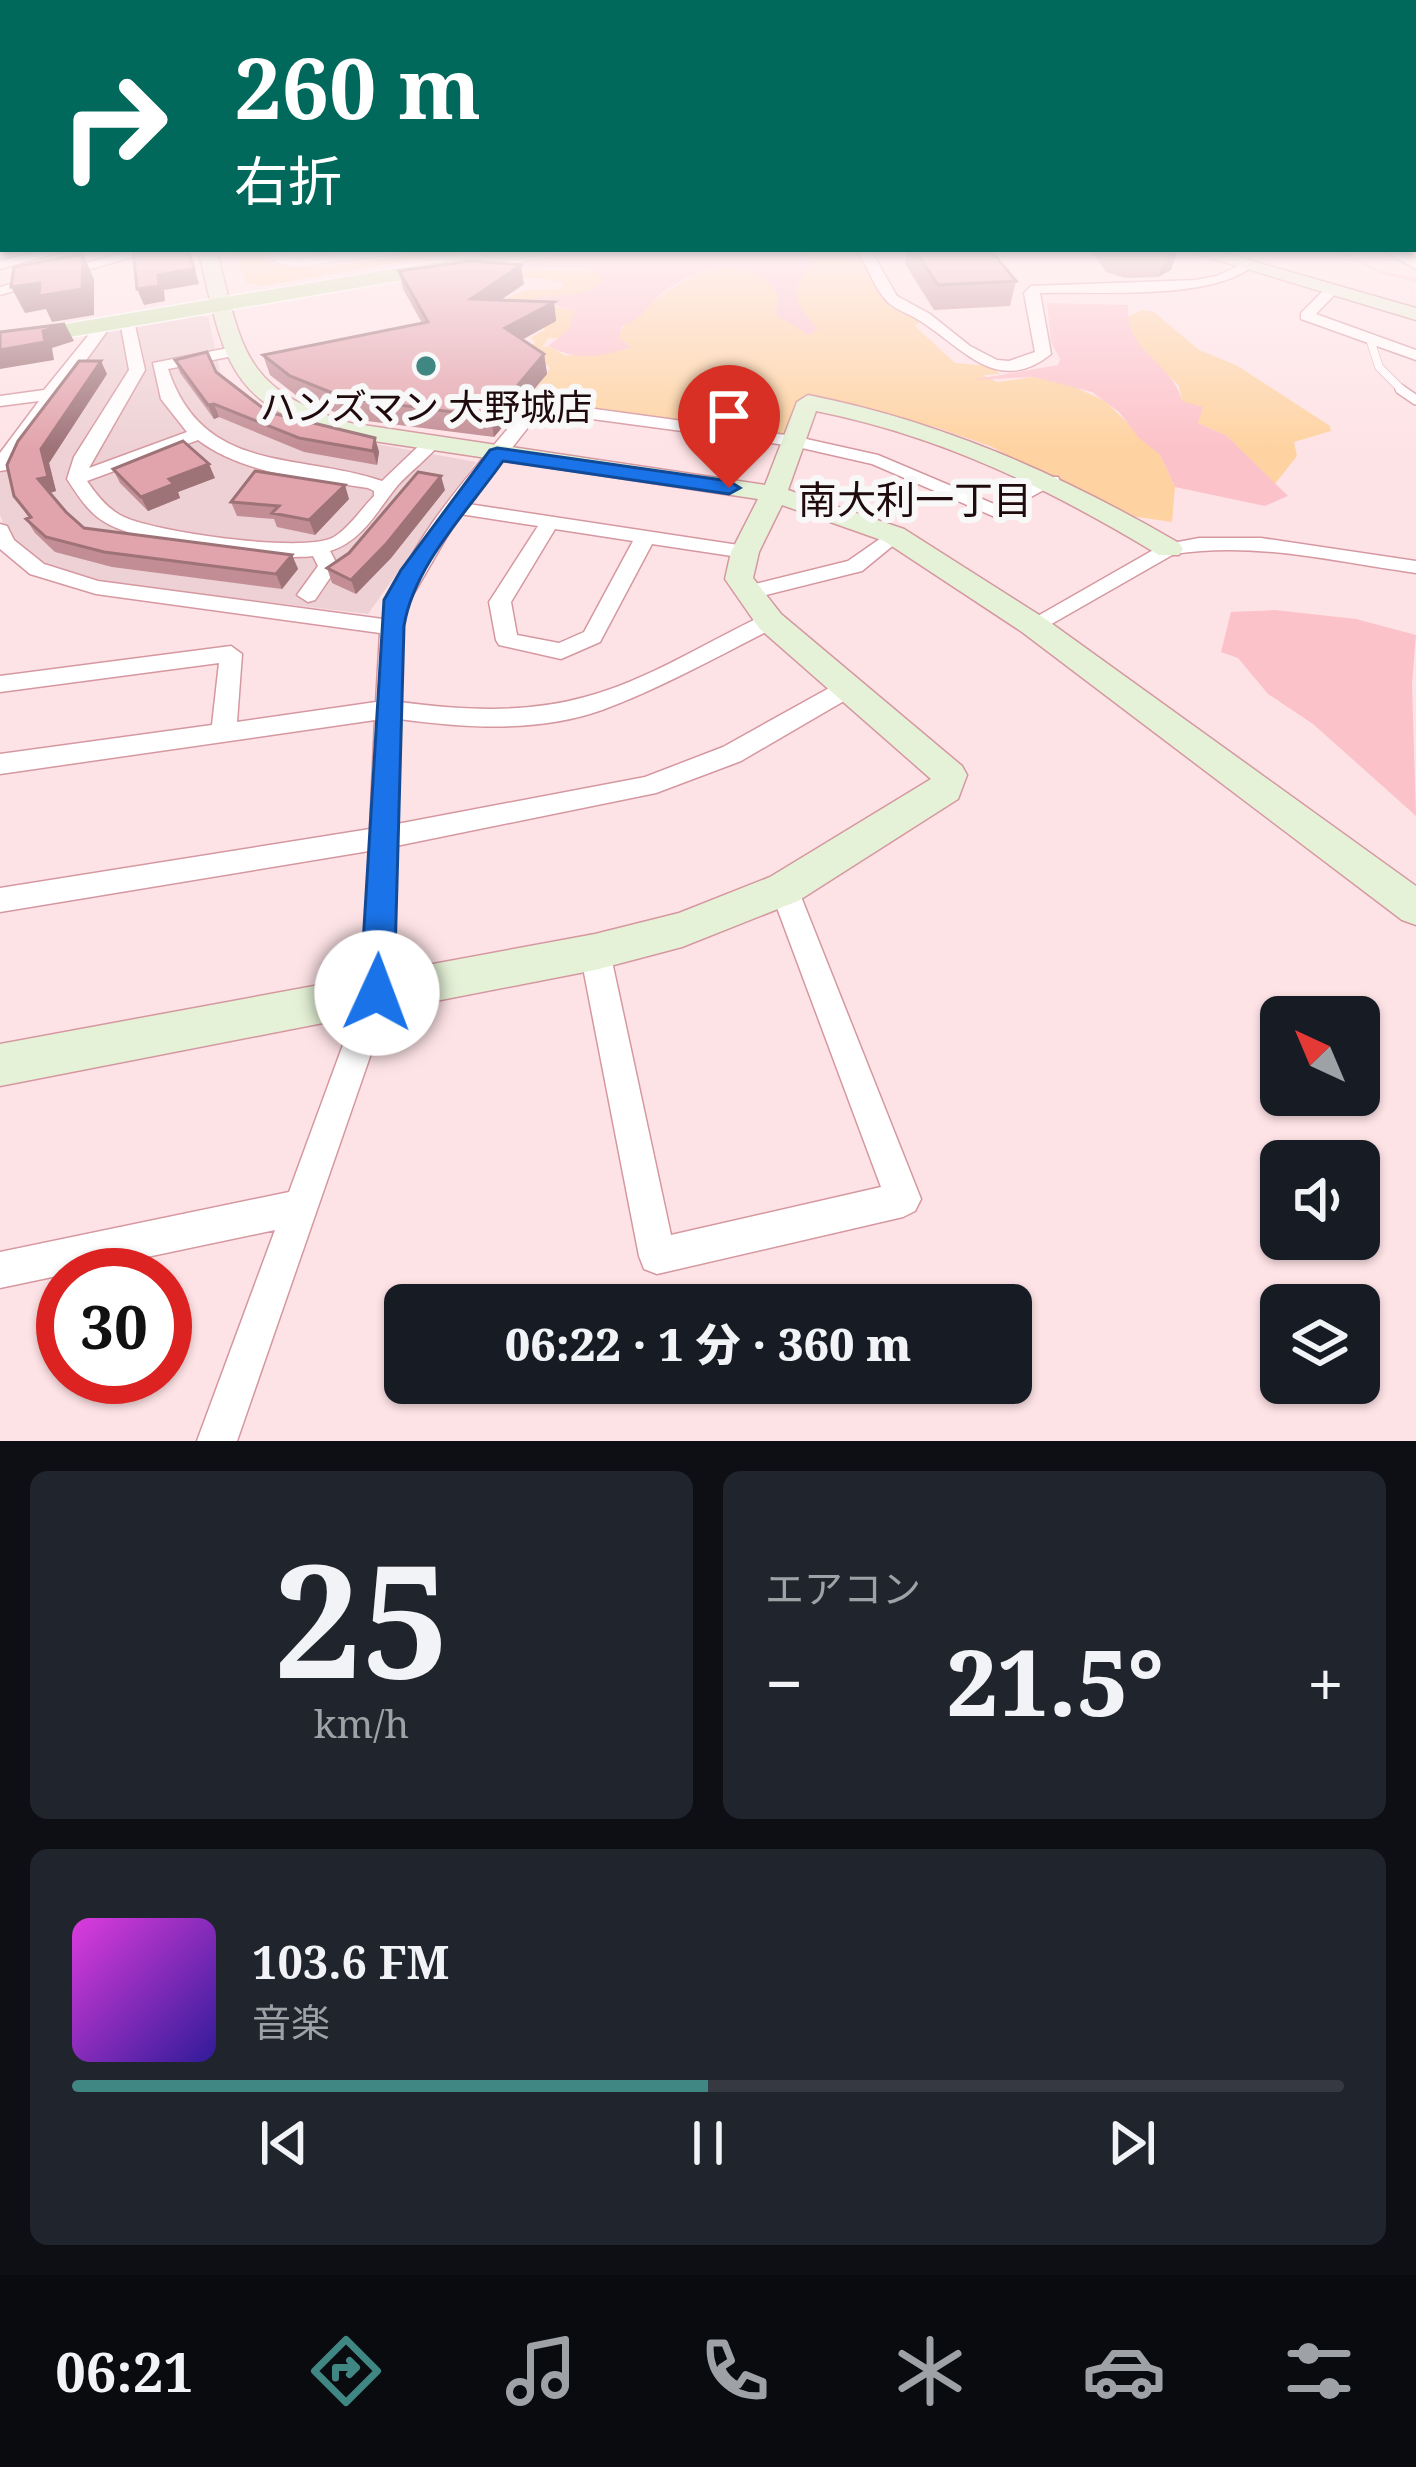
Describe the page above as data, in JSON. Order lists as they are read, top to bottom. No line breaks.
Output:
{"districts":["南大利一丁目"],"places":["ハンズマン 大野城店"],"north":"top left","page":{"turn":["260 m","右折"],"limit":"30","trip":"06:22 · 1 分 · 360 m","tile":[["25","km/h"],"エアコン"],"heat":["−","21.5°","+"],"song":["103.6 FM","音楽"],"tabs":"06:21"}}
